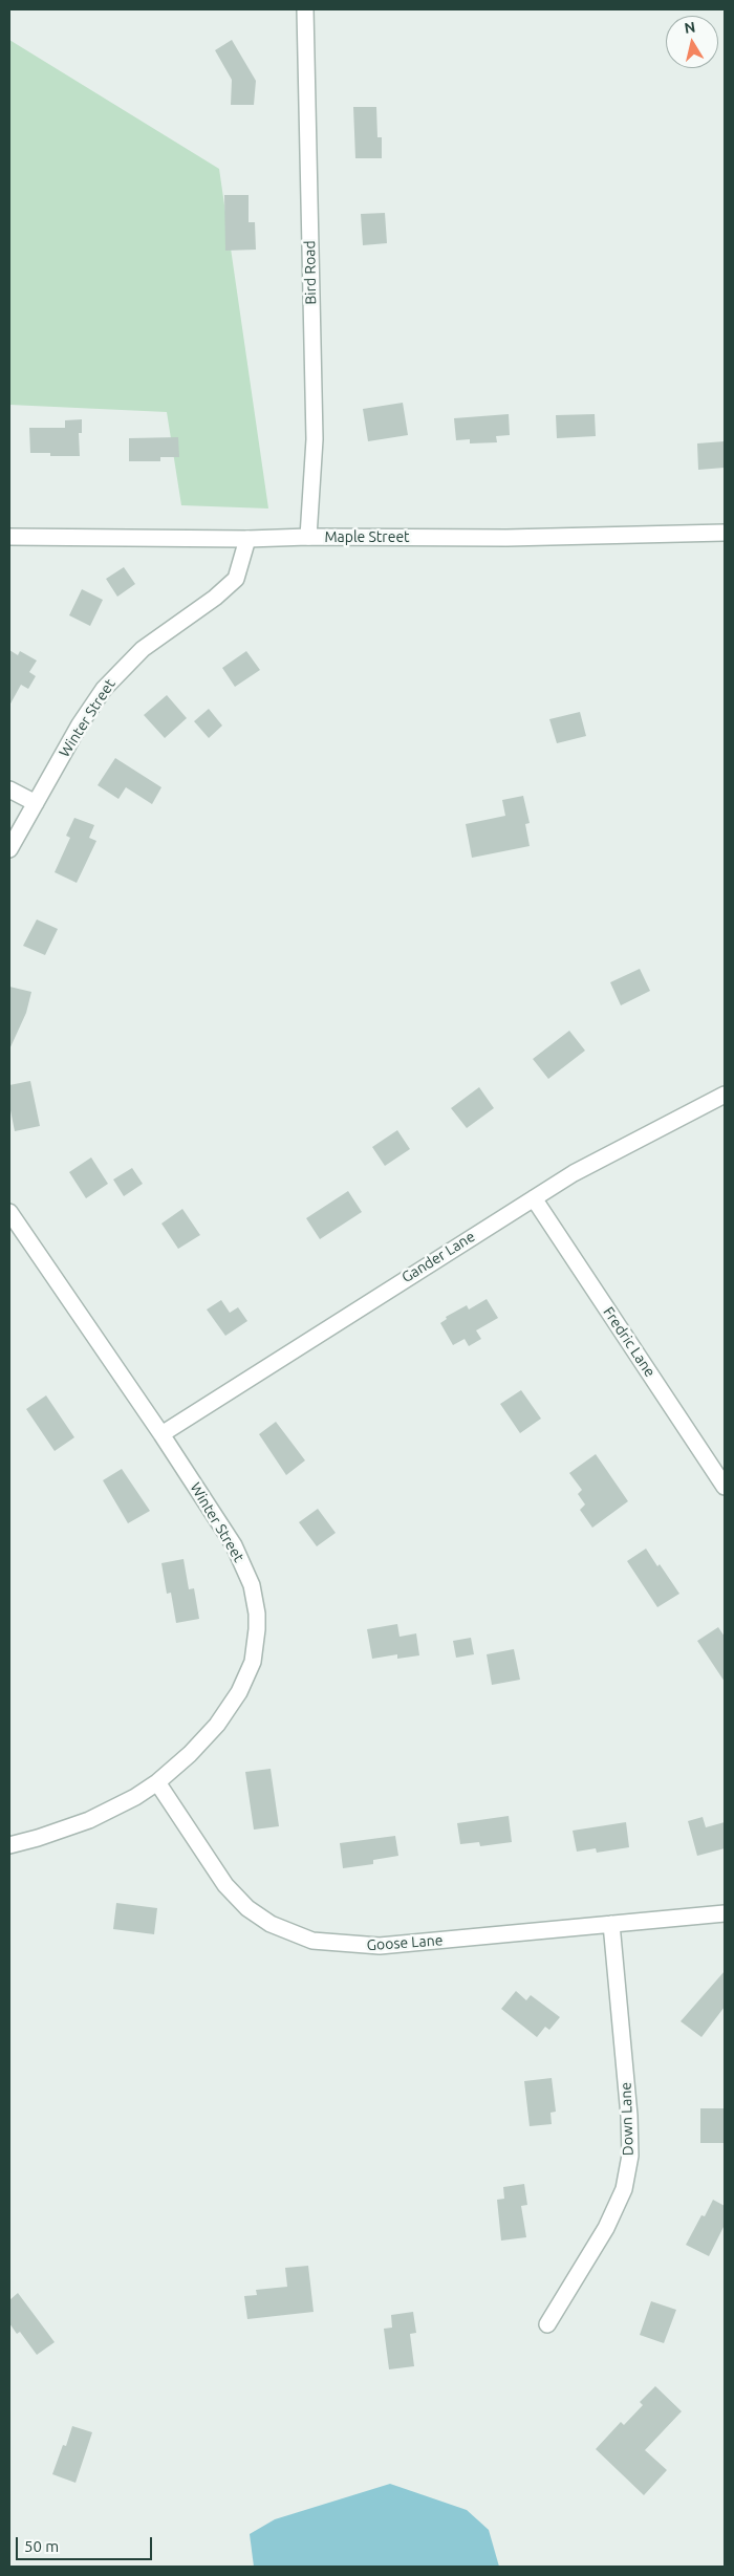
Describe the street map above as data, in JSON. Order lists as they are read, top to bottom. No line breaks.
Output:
{"streets":{"street":["Bird Road","Maple Street","Winter Street","Gander Lane","Fredric Lane","Goose Lane","Down Lane"]},"crossings":[["Bird Road","Maple Street"],["Maple Street","Winter Street"],["Winter Street","Gander Lane"],["Winter Street","Goose Lane"],["Gander Lane","Fredric Lane"],["Goose Lane","Down Lane"]],"scale_bar":"50 m","north":"top"}
